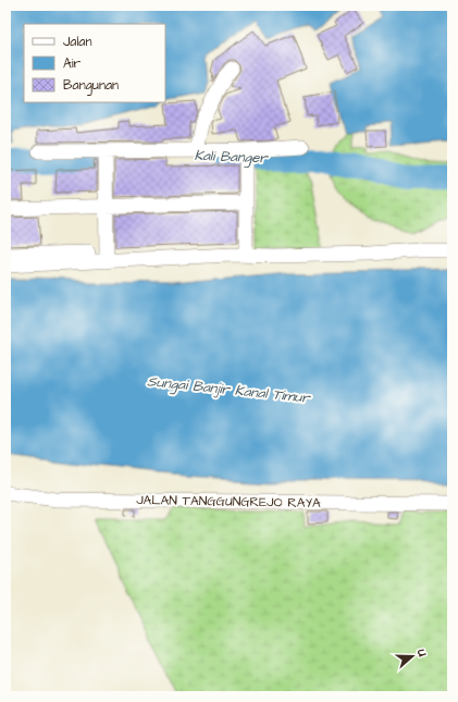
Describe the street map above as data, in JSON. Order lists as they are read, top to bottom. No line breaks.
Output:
{"streets":{"street":["JALAN TANGGUNGREJO RAYA"]},"water":["Kali Banger","Sungai Banjir Kanal Timur"],"legend":["Jalan","Air","Bangunan"],"north":"right"}
